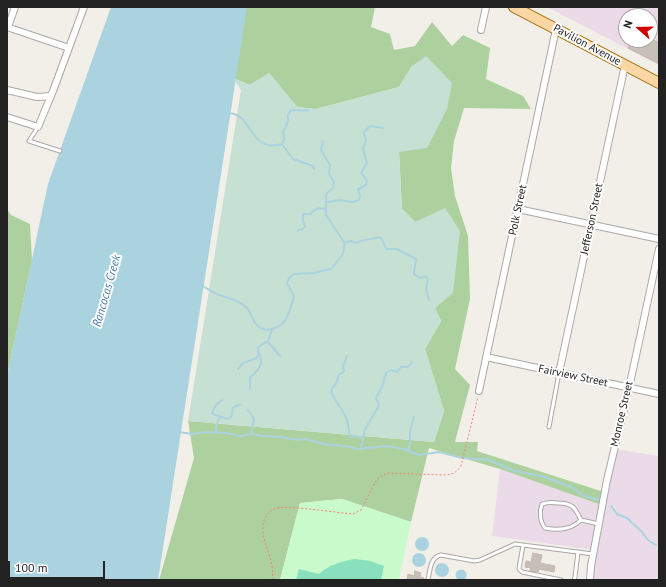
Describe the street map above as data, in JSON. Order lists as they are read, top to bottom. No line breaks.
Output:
{"streets":{"main road":["Pavilion Avenue"],"street":["Polk Street","Jefferson Street","Fairview Street","Monroe Street"]},"crossings":[["Pavilion Avenue","Polk Street"],["Pavilion Avenue","Jefferson Street"],["Polk Street","Fairview Street"],["Jefferson Street","Fairview Street"],["Fairview Street","Monroe Street"]],"water":["Rancocas Creek"],"scale_bar":"100 m","north":"left"}
